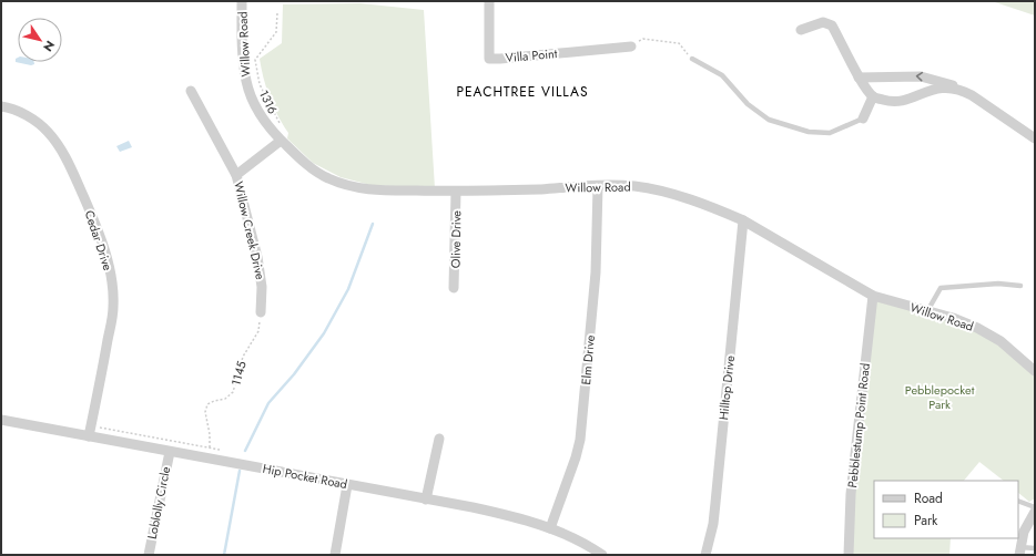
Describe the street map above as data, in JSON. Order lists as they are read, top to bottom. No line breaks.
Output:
{"streets":{"street":["Willow Road","Villa Point","Willow Creek Drive","Olive Drive","Cedar Drive","Elm Drive","Hilltop Drive","Pebblestump Point Road","Hip Pocket Road","Loblolly Circle"],"path":["1316","1145"]},"crossings":[["Willow Road","Willow Creek Drive"],["Willow Road","Olive Drive"],["Willow Road","Elm Drive"],["Willow Road","Hilltop Drive"],["Willow Road","Pebblestump Point Road"],["Willow Creek Drive","1145"],["Cedar Drive","Hip Pocket Road"],["Elm Drive","Hip Pocket Road"],["Hip Pocket Road","Loblolly Circle"]],"districts":["PEACHTREE VILLAS"],"parks":["Pebblepocket Park"],"legend":["Road","Park"],"north":"bottom right"}
